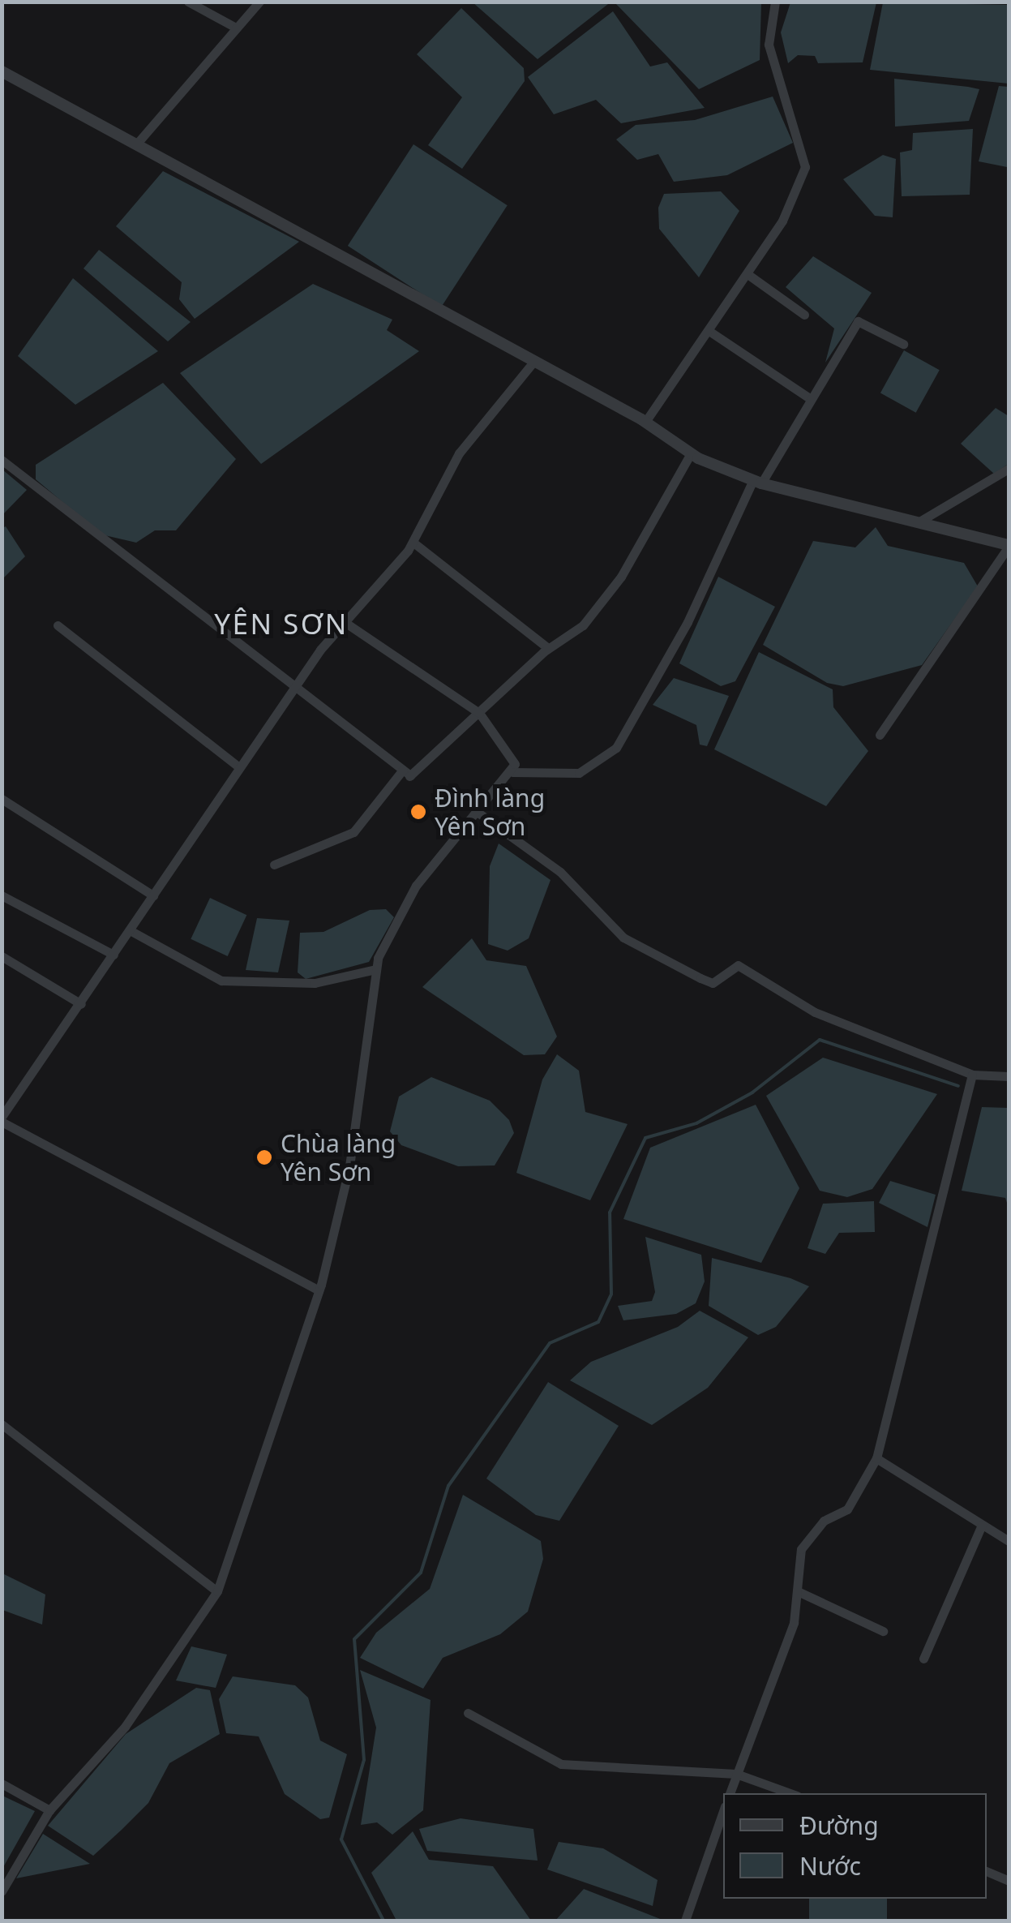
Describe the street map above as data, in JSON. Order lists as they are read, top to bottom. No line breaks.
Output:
{"districts":["YÊN SƠN"],"places":["Đình làng Yên Sơn","Chùa làng Yên Sơn"],"legend":["Đường","Nước"]}
